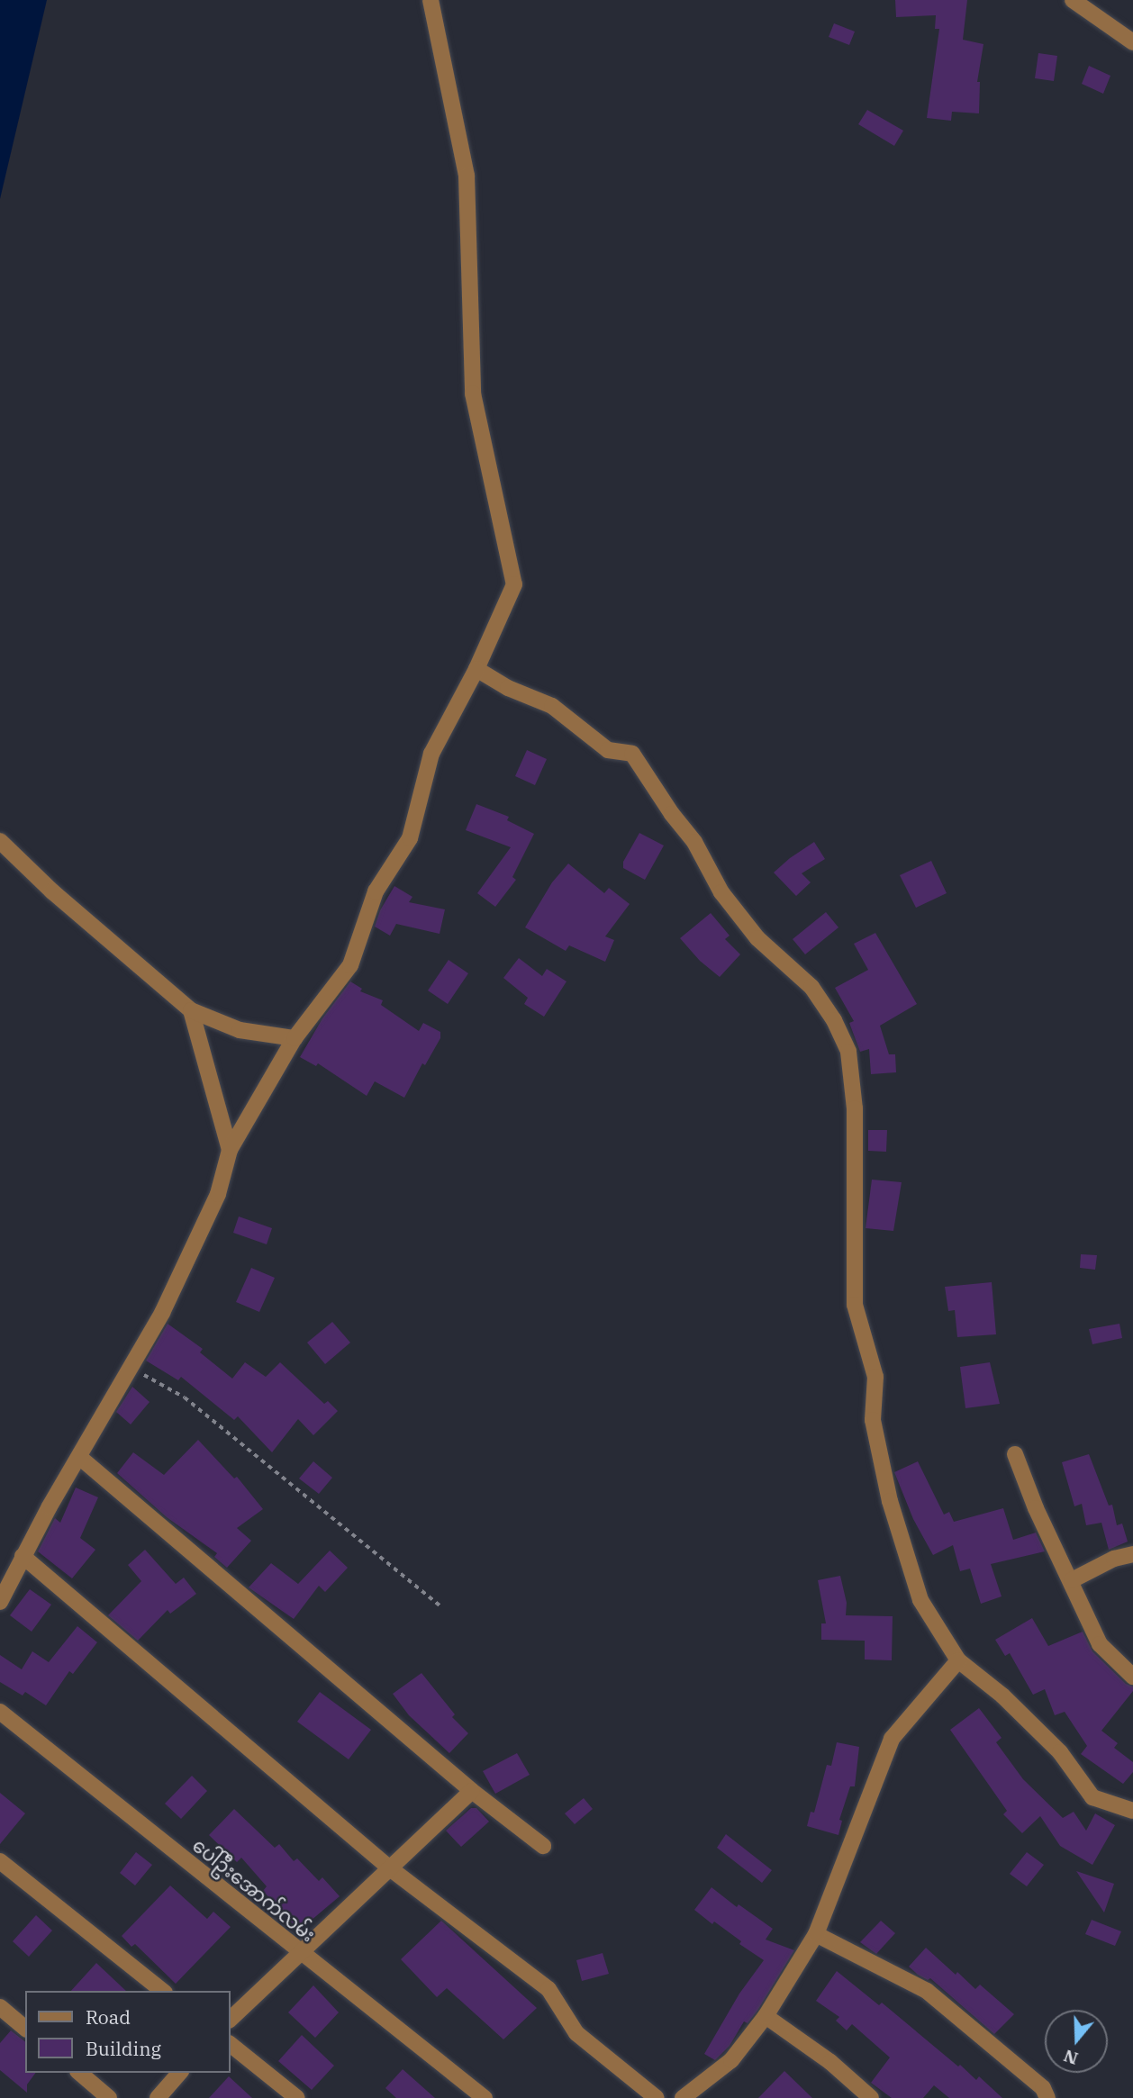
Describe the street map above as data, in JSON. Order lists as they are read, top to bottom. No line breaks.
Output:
{"streets":{"street":["ပေါ်ဦးအောက်လမ်း"]},"legend":["Road","Building"],"north":"bottom"}
